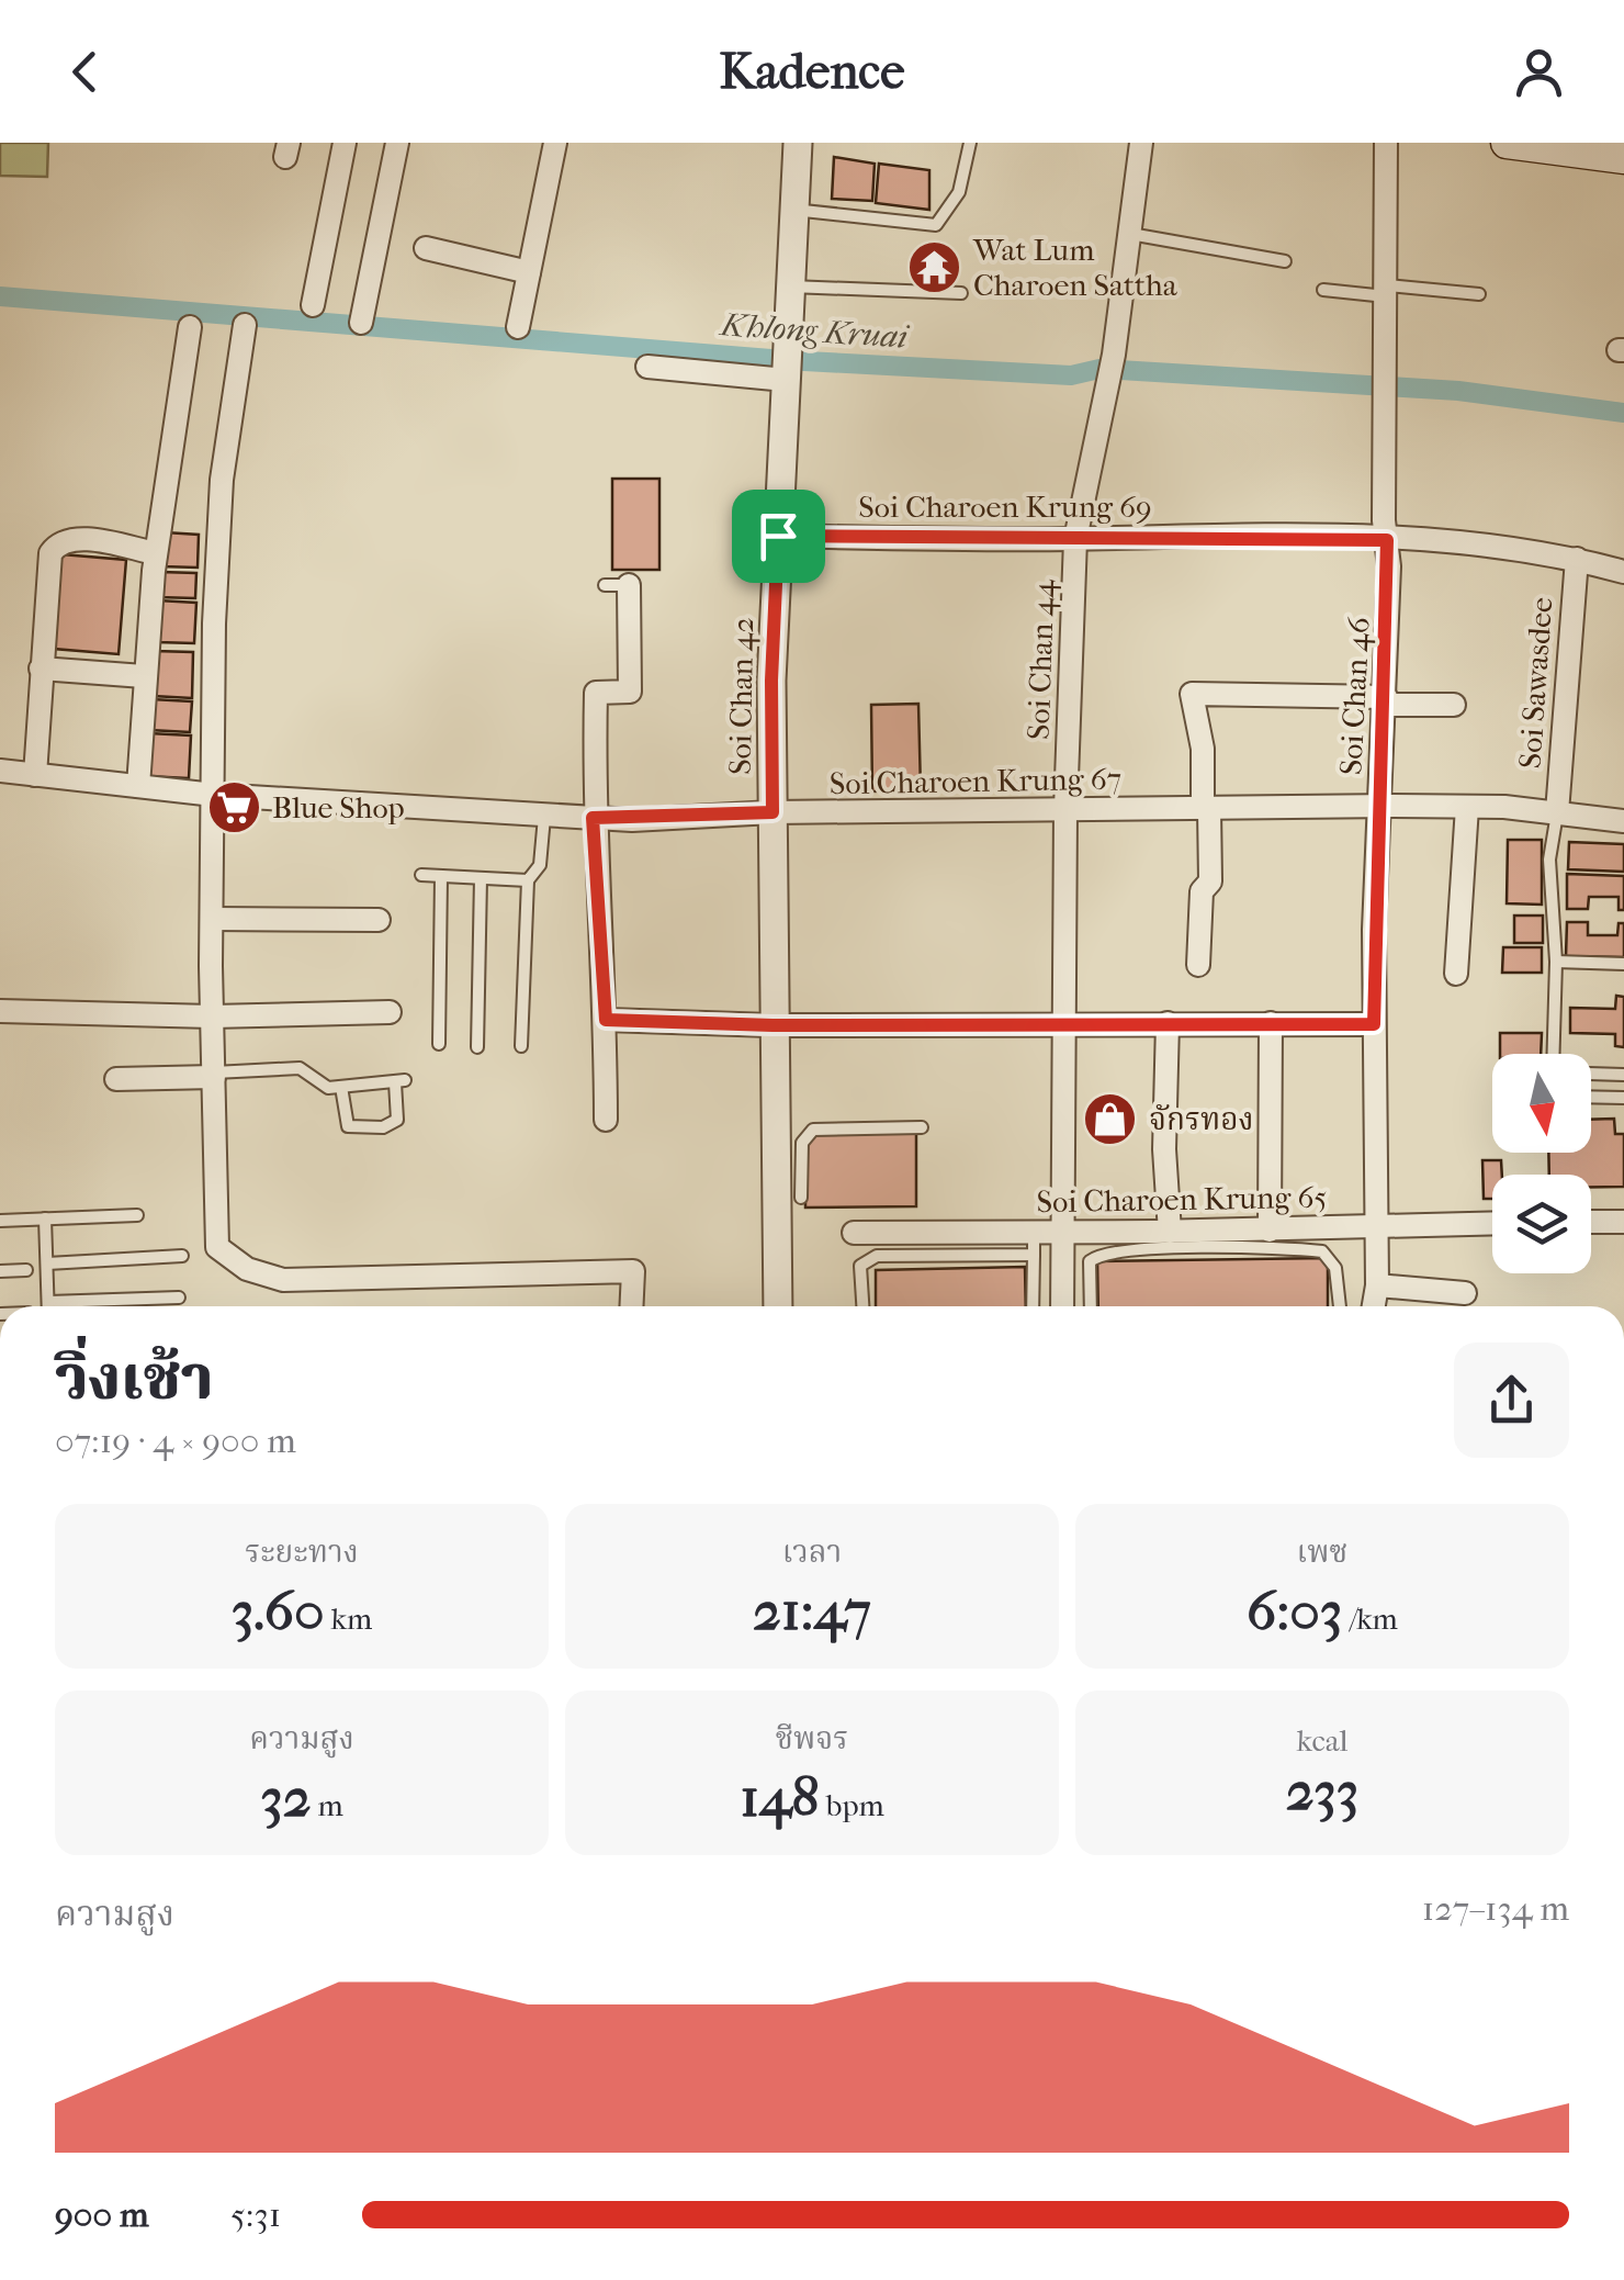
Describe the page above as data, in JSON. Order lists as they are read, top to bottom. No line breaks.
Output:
{"streets":{"street":["Soi Charoen Krung 69","Soi Chan 44","Soi Sawasdee","Soi Chan 42","Soi Chan 46","Soi Charoen Krung 67","Soi Charoen Krung 65"]},"crossings":[["Soi Charoen Krung 69","Soi Chan 44"],["Soi Charoen Krung 69","Soi Sawasdee"],["Soi Charoen Krung 69","Soi Chan 42"],["Soi Charoen Krung 69","Soi Chan 46"],["Soi Chan 44","Soi Charoen Krung 67"],["Soi Chan 44","Soi Charoen Krung 65"],["Soi Sawasdee","Soi Charoen Krung 67"],["Soi Chan 42","Soi Charoen Krung 67"],["Soi Chan 46","Soi Charoen Krung 67"],["Soi Chan 46","Soi Charoen Krung 65"]],"water":["Khlong Kruai"],"places":{"temple":["Wat Lum Charoen Sattha"],"supermarket":["Blue Shop"],"shop":["จักรทอง"]},"north":"bottom","page":{"header":"Kadence","heading":["วิ่งเช้า","07:19 · 4 × 900 m"],"stats":[["ระยะทาง","3.60 km"],["เวลา","21:47"],["เพซ","6:03 /km"],["ความสูง","32 m"],["ชีพจร","148 bpm"],["kcal","233"]],"chart":["ความสูง","127–134 m"],"list":[{"name":"900 m","note":"5:31"}]}}
